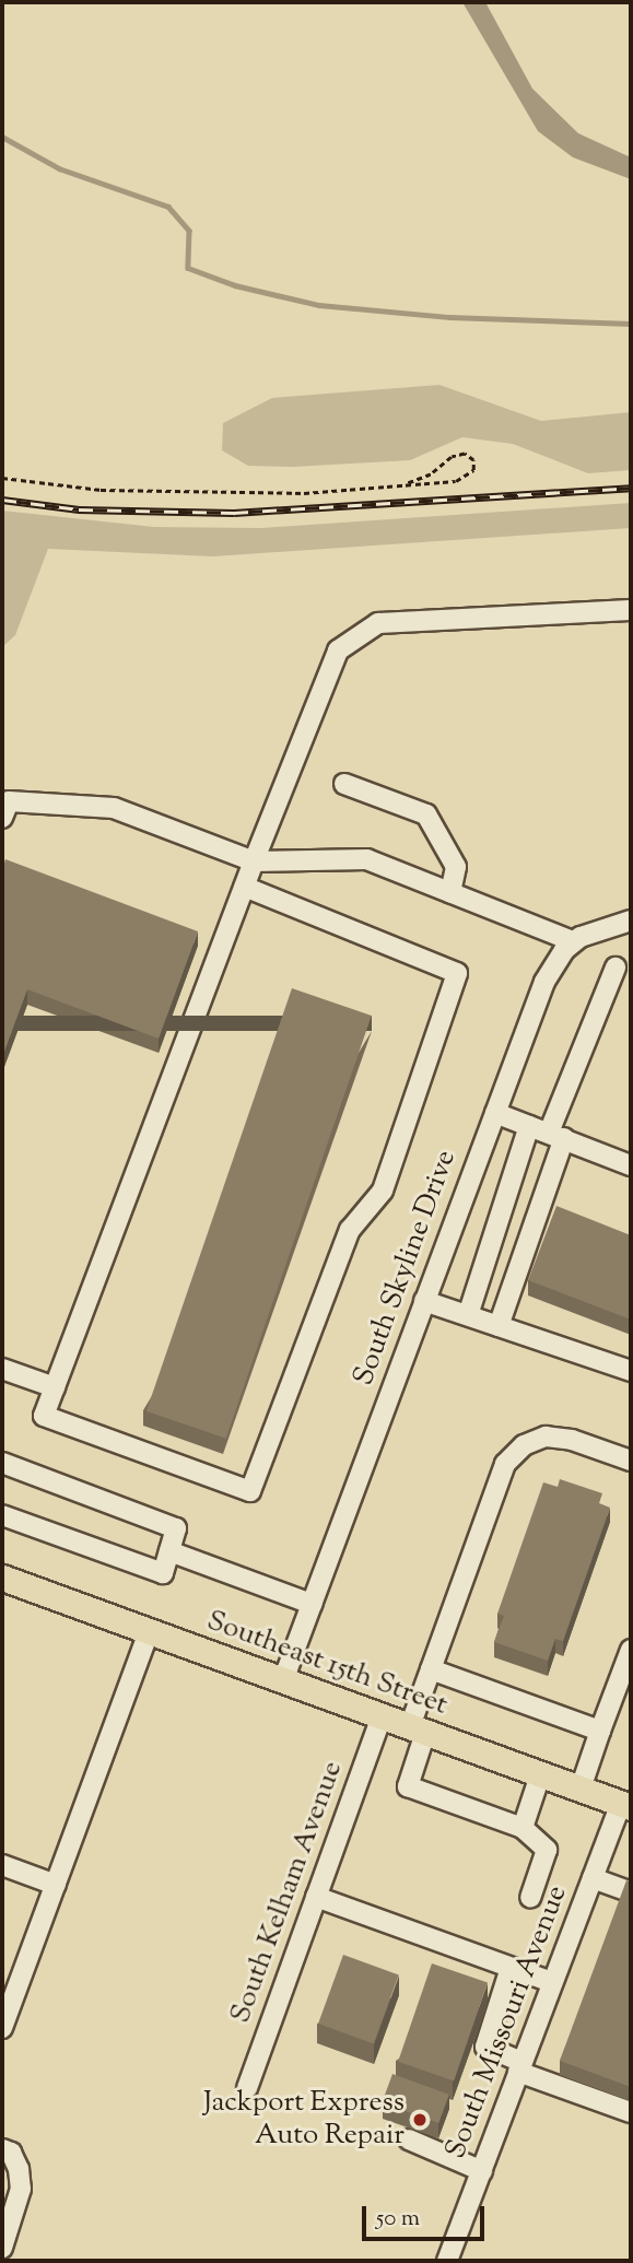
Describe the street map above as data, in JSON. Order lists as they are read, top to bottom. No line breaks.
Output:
{"streets":{"main road":["Southeast 15th Street"],"street":["South Skyline Drive","South Kelham Avenue","South Missouri Avenue"]},"crossings":[["South Skyline Drive","Southeast 15th Street"],["Southeast 15th Street","South Kelham Avenue"],["Southeast 15th Street","South Missouri Avenue"]],"places":["Jackport Express Auto Repair"],"scale_bar":"50 m"}
